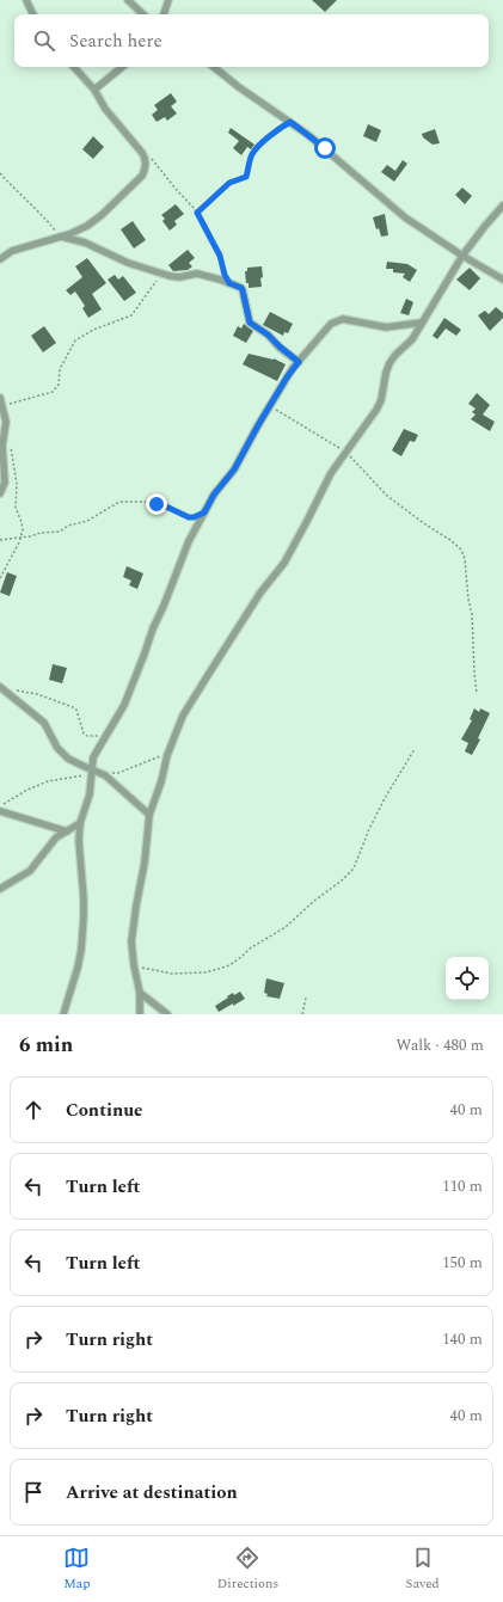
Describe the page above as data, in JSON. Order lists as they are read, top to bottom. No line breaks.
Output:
{"page":{"search":"Search here","heading":["6 min","Walk · 480 m"],"list":[["Continue","40 m"],["Turn left","110 m"],["Turn left","150 m"],["Turn right","140 m"],["Turn right","40 m"],"Arrive at destination"],"nav":["Map","Directions","Saved"]}}
